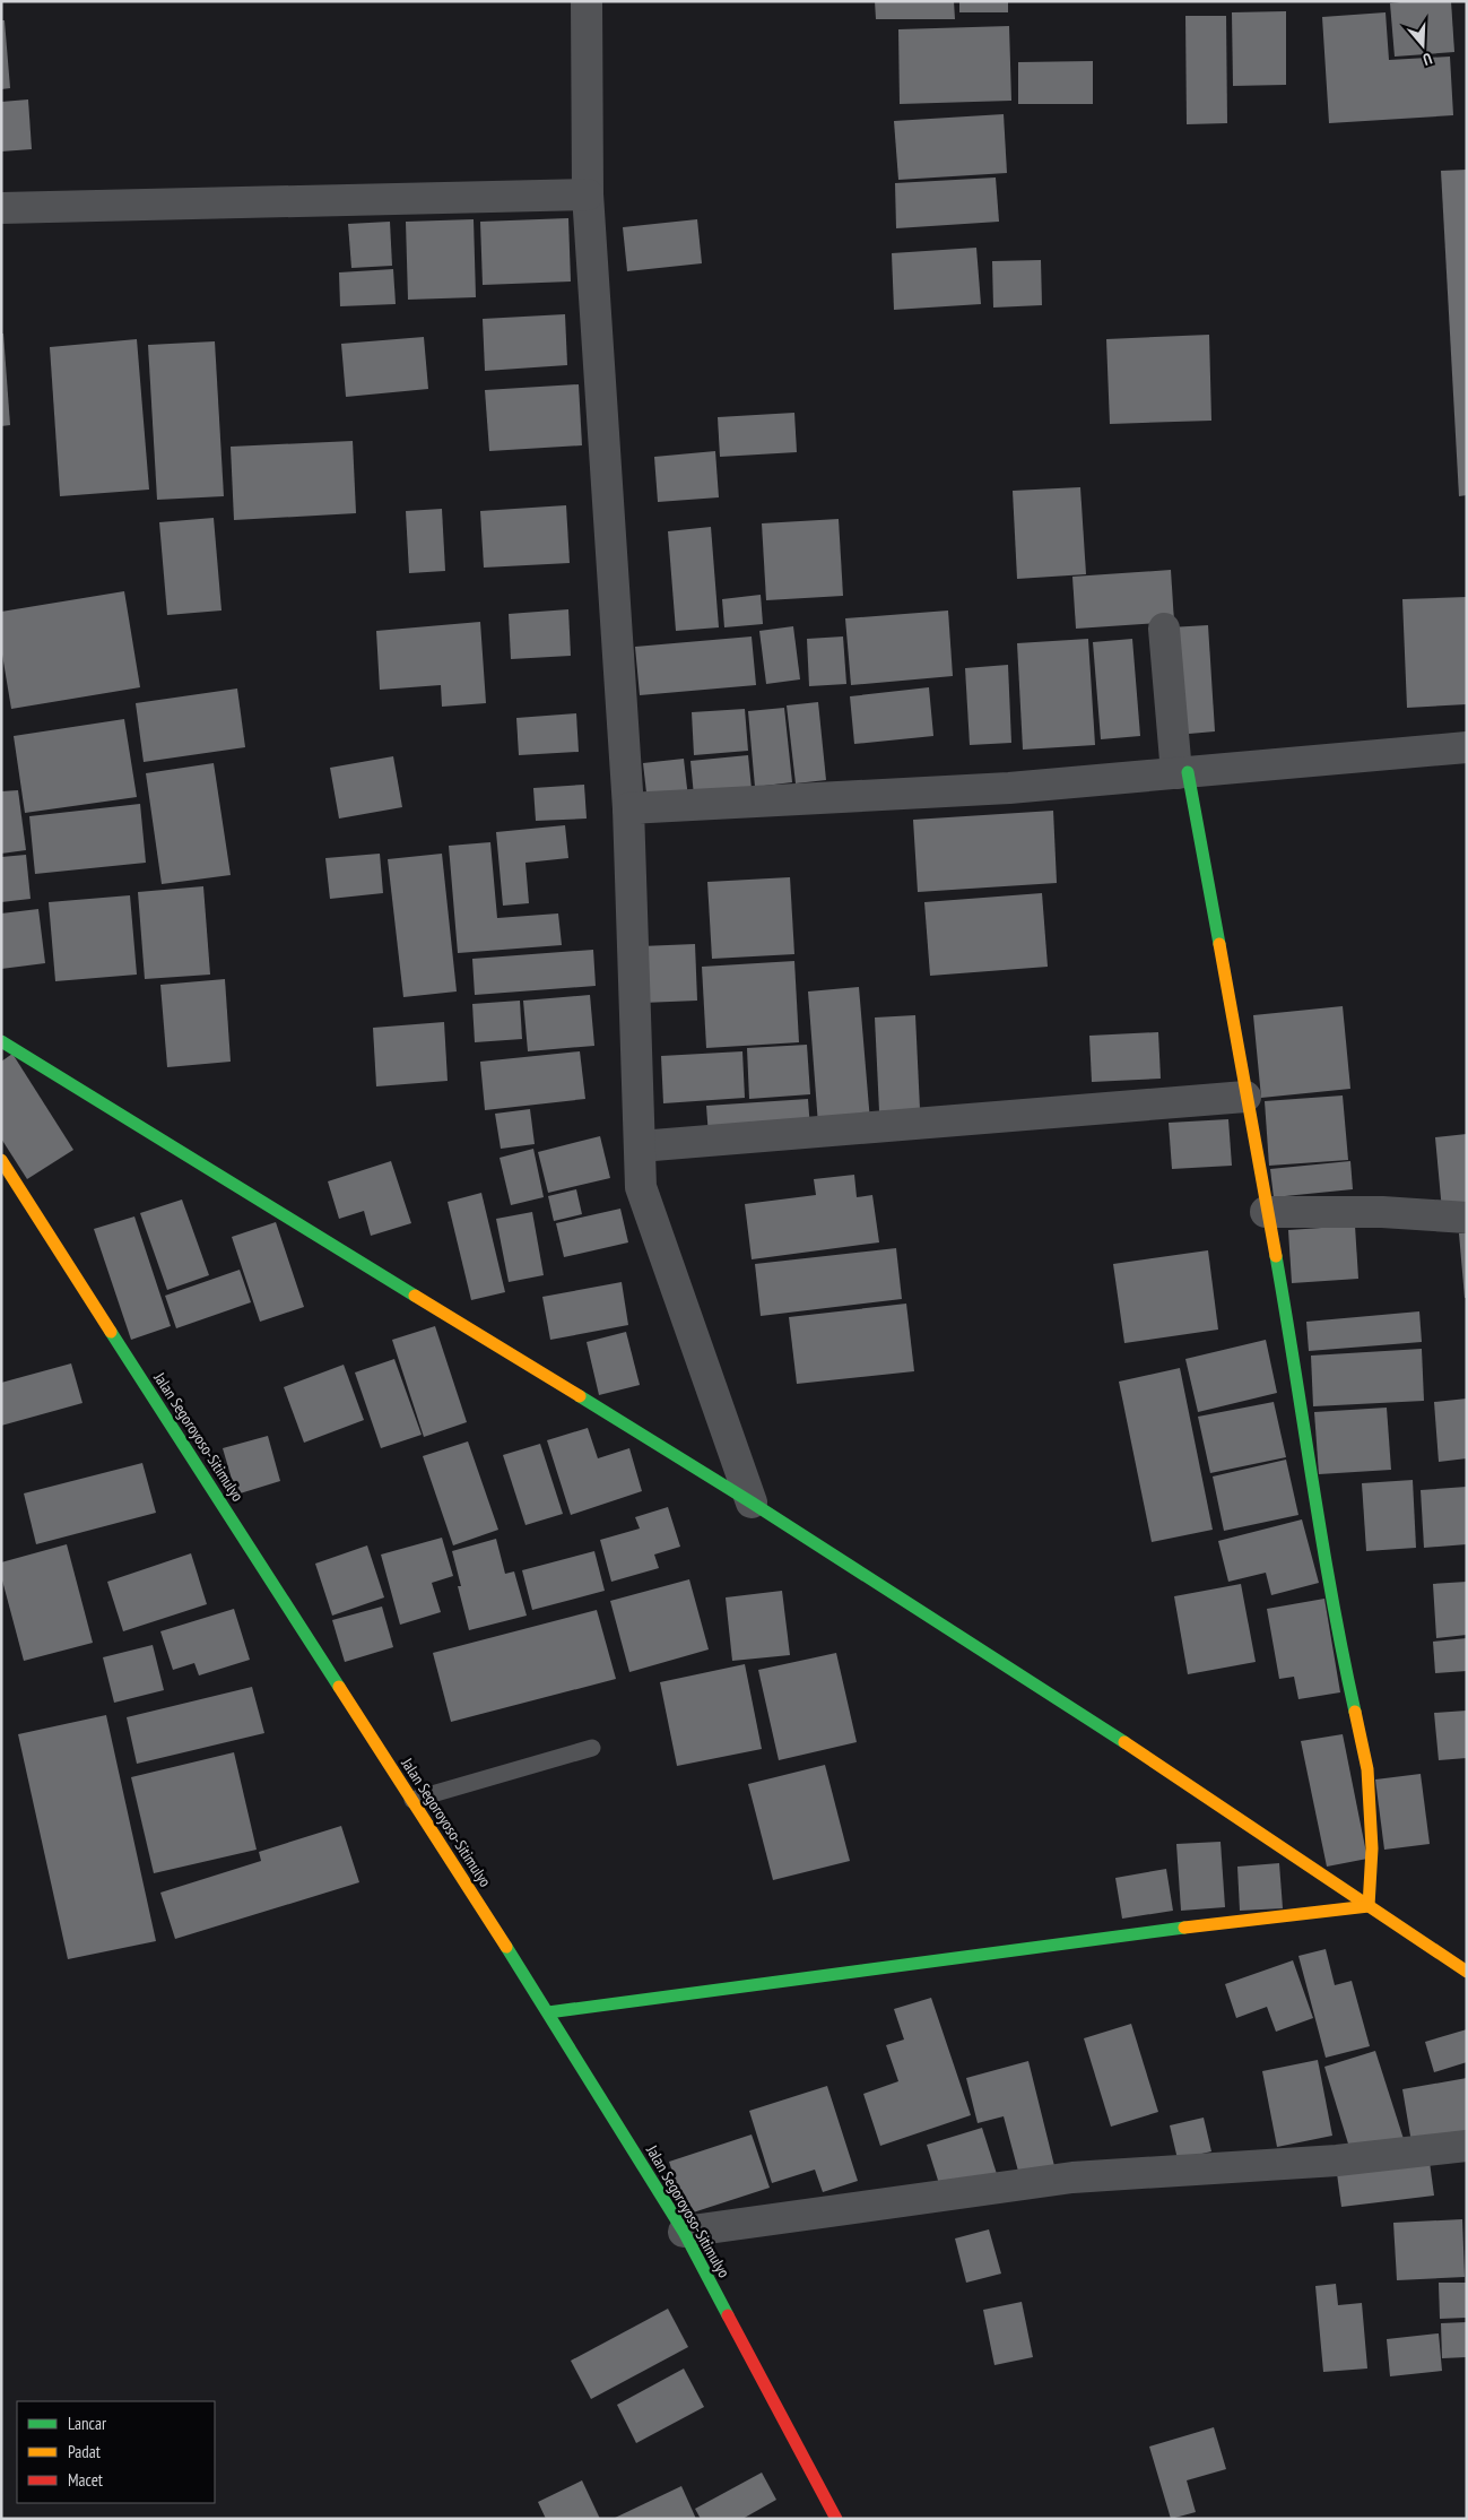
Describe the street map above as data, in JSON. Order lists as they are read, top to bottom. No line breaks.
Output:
{"streets":{"street":["Jalan Segoroyoso-Sitimulyo"]},"legend":["Lancar","Padat","Macet"],"north":"bottom"}
